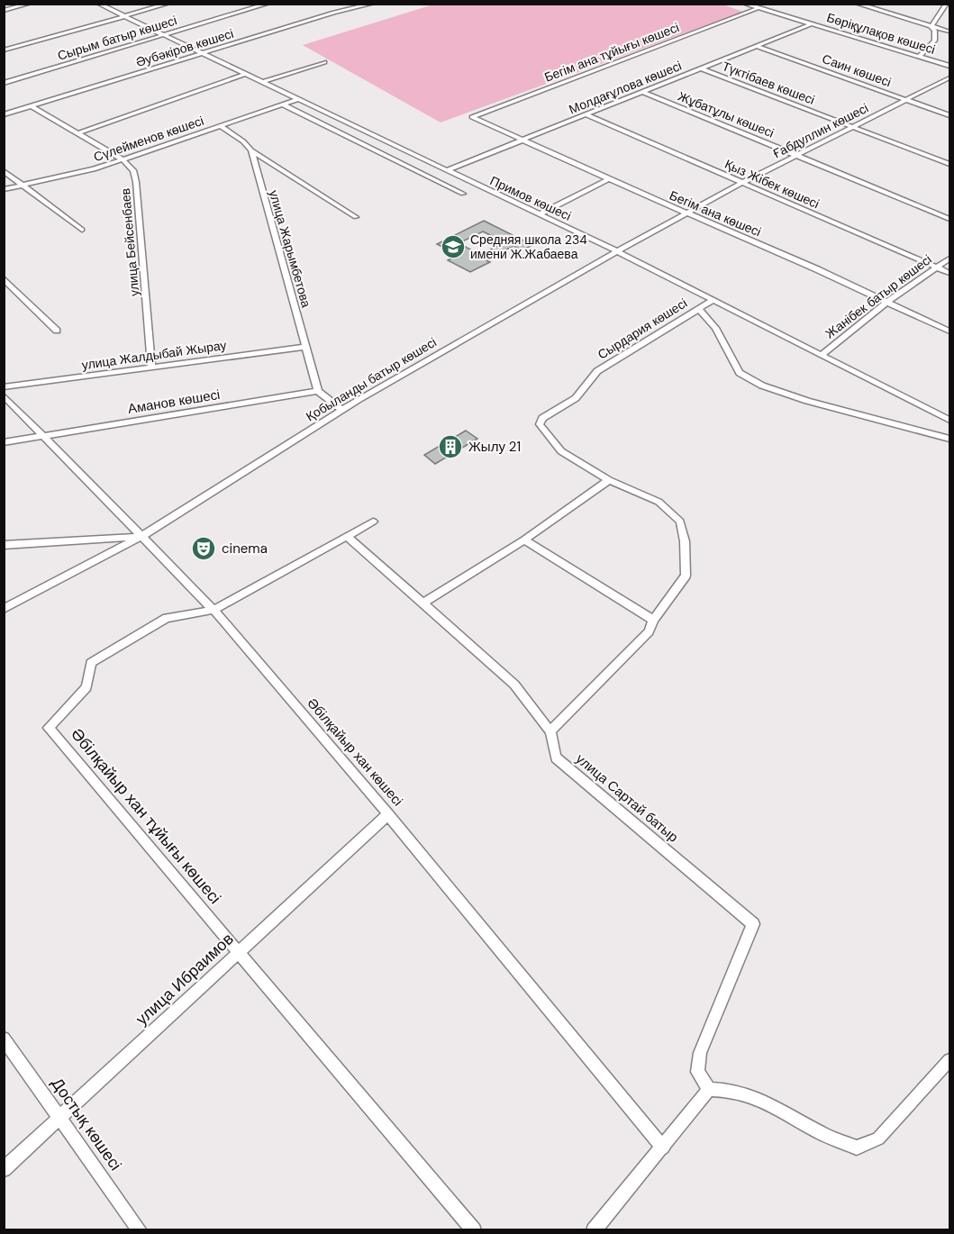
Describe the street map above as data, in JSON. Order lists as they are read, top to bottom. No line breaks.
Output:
{"streets":{"street":["Бөріқұлақов көшесі","Сырым батыр көшесі","Әубәкіров көшесі","Бегім ана тұйығы көшесі","Саин көшесі","Түктібаев көшесі","Молдағұлова көшесі","Жұбатұлы көшесі","Ғабдуллин көшесі","Сүлейменов көшесі","Қыз Жібек көшесі","Примов көшесі","Бегім ана көшесі","улица Бейсенбаев","улица Жарымбетова","Жанібек батыр көшесі","Сырдария көшесі","улица Жалдыбай Жырау","Қобыланды батыр көшесі","Аманов көшесі","Әбілқайыр хан көшесі","улица Сартай батыр","Әбілқайыр хан тұйығы көшесі","улица Ибраимов","Достық көшесі"]},"crossings":[["Бөріқұлақов көшесі","Бегім ана тұйығы көшесі"],["Бөріқұлақов көшесі","Молдағұлова көшесі"],["Сырым батыр көшесі","Примов көшесі"],["Әубәкіров көшесі","Примов көшесі"],["Әубәкіров көшесі","улица Бейсенбаев"],["Бегім ана тұйығы көшесі","Бегім ана көшесі"],["Саин көшесі","Молдағұлова көшесі"],["Саин көшесі","Ғабдуллин көшесі"],["Түктібаев көшесі","Молдағұлова көшесі"],["Түктібаев көшесі","Ғабдуллин көшесі"],["Молдағұлова көшесі","Жұбатұлы көшесі"],["Молдағұлова көшесі","Қыз Жібек көшесі"],["Молдағұлова көшесі","Примов көшесі"],["Молдағұлова көшесі","Бегім ана көшесі"],["Жұбатұлы көшесі","Ғабдуллин көшесі"],["Ғабдуллин көшесі","Қыз Жібек көшесі"],["Ғабдуллин көшесі","Примов көшесі"],["Ғабдуллин көшесі","Бегім ана көшесі"],["Ғабдуллин көшесі","Қобыланды батыр көшесі"],["Сүлейменов көшесі","Примов көшесі"],["Сүлейменов көшесі","улица Бейсенбаев"],["Қыз Жібек көшесі","Жанібек батыр көшесі"],["Примов көшесі","Жанібек батыр көшесі"],["Примов көшесі","Сырдария көшесі"],["Примов көшесі","Қобыланды батыр көшесі"],["Бегім ана көшесі","Жанібек батыр көшесі"],["улица Бейсенбаев","улица Жалдыбай Жырау"],["улица Жарымбетова","улица Жалдыбай Жырау"],["улица Жарымбетова","Аманов көшесі"],["Қобыланды батыр көшесі","Әбілқайыр хан көшесі"],["Аманов көшесі","Әбілқайыр хан көшесі"],["Әбілқайыр хан көшесі","Әбілқайыр хан тұйығы көшесі"],["Әбілқайыр хан көшесі","улица Ибраимов"],["улица Сартай батыр","Әбілқайыр хан тұйығы көшесі"],["Әбілқайыр хан тұйығы көшесі","улица Ибраимов"],["улица Ибраимов","Достық көшесі"]],"places":{"school or university":["Средняя школа 234 имени Ж.Жабаева"],"building":["Жылу 21"],"theatre":["cinema"]}}
